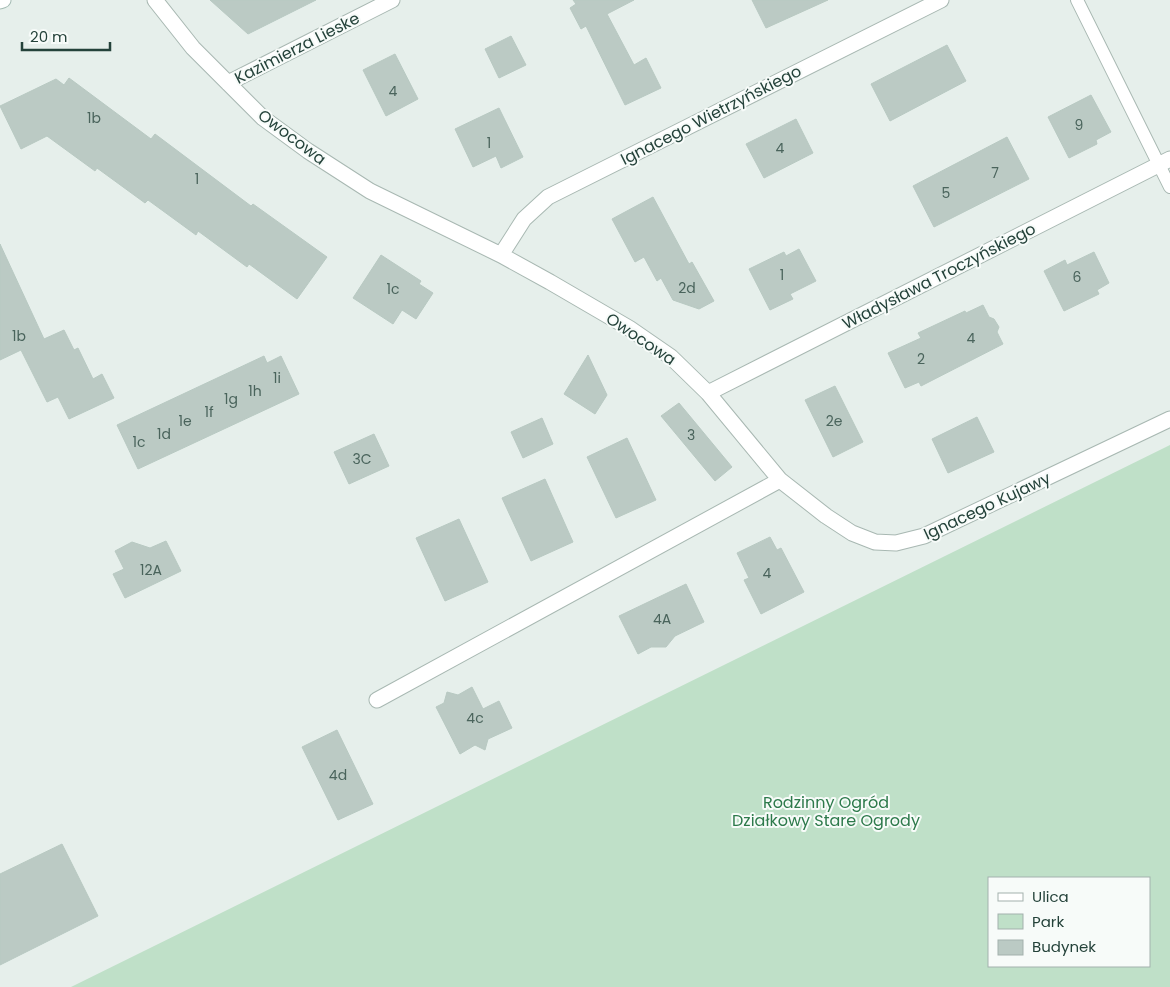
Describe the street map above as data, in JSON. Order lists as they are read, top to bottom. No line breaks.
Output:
{"streets":{"street":["Kazimierza Lieske","Ignacego Wietrzyńskiego","Owocowa","Władysława Troczyńskiego","Ignacego Kujawy"]},"crossings":[["Kazimierza Lieske","Owocowa"],["Ignacego Wietrzyńskiego","Owocowa"],["Owocowa","Władysława Troczyńskiego"],["Owocowa","Ignacego Kujawy"]],"parks":["Rodzinny Ogród Działkowy Stare Ogrody"],"house_numbers":["4","1b","9","1","4","7","1","5","1","6","2d","1c","1b","4","2","1i","1h","1g","1f","1e","2e","1d","3","1c","3C","12A","4","4A","4c","4d"],"legend":["Ulica","Park","Budynek"],"scale_bar":"20 m"}
